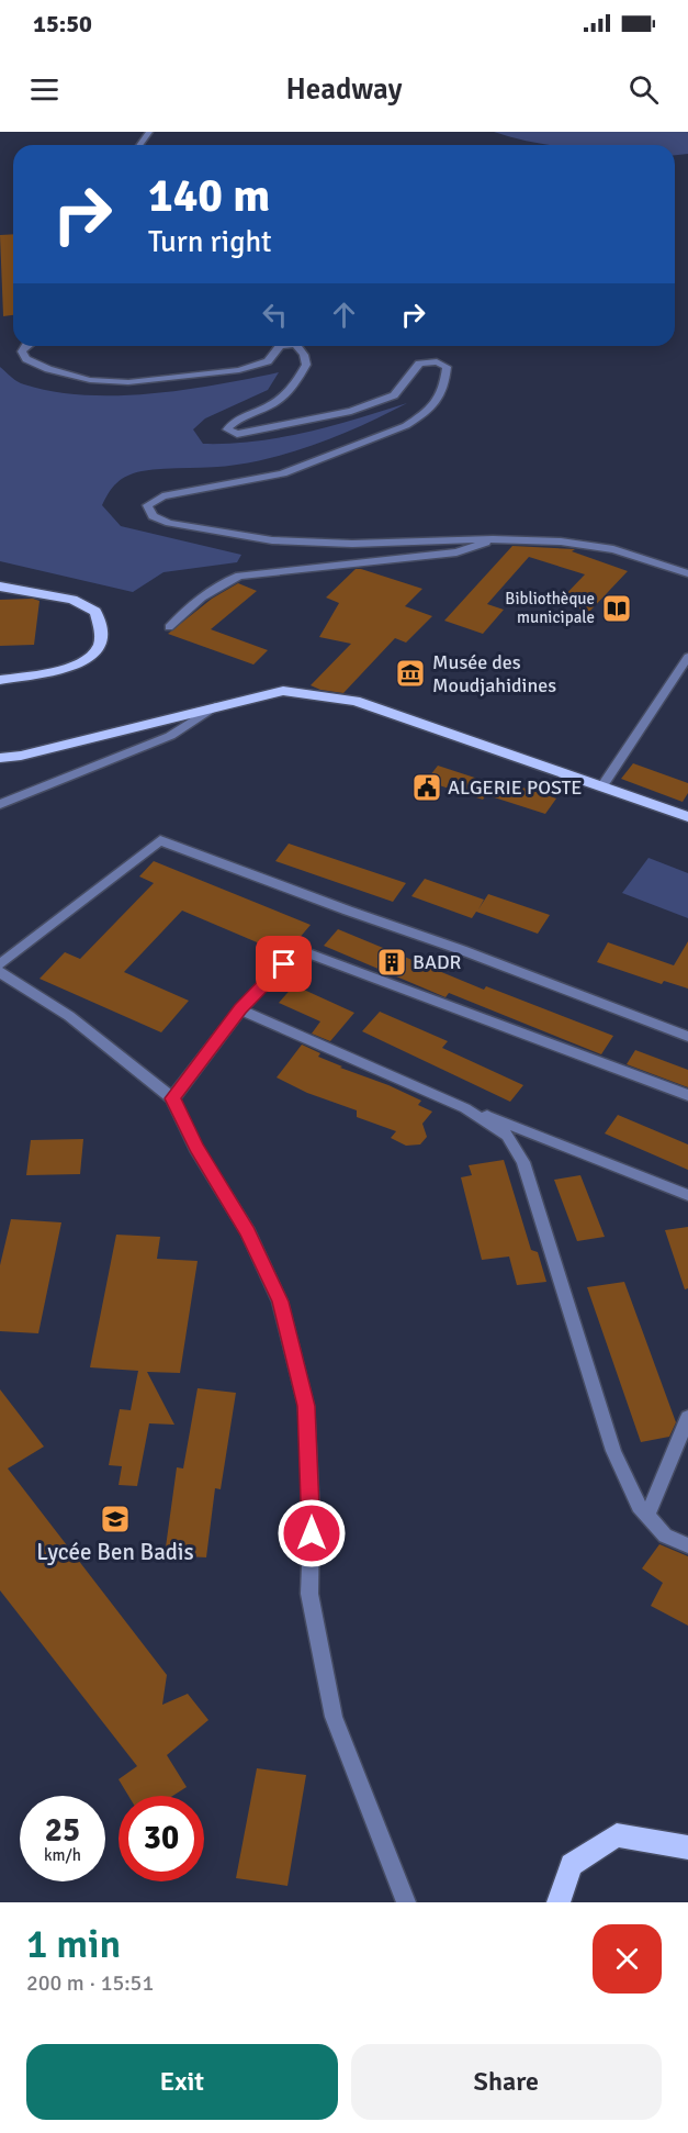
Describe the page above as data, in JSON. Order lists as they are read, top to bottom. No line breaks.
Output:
{"places":{"library":["Bibliothèque municipale"],"museum":["Musée des Moudjahidines"],"public building":["ALGERIE POSTE"],"building":["BADR"],"school or university":["Lycée Ben Badis"]},"page":{"status":"15:50","header":"Headway","turn":["140 m","Turn right"],"speed":"25 km/h","limit":"30","heading":["1 min","200 m · 15:51"],"buttons":["Exit","Share"]}}
